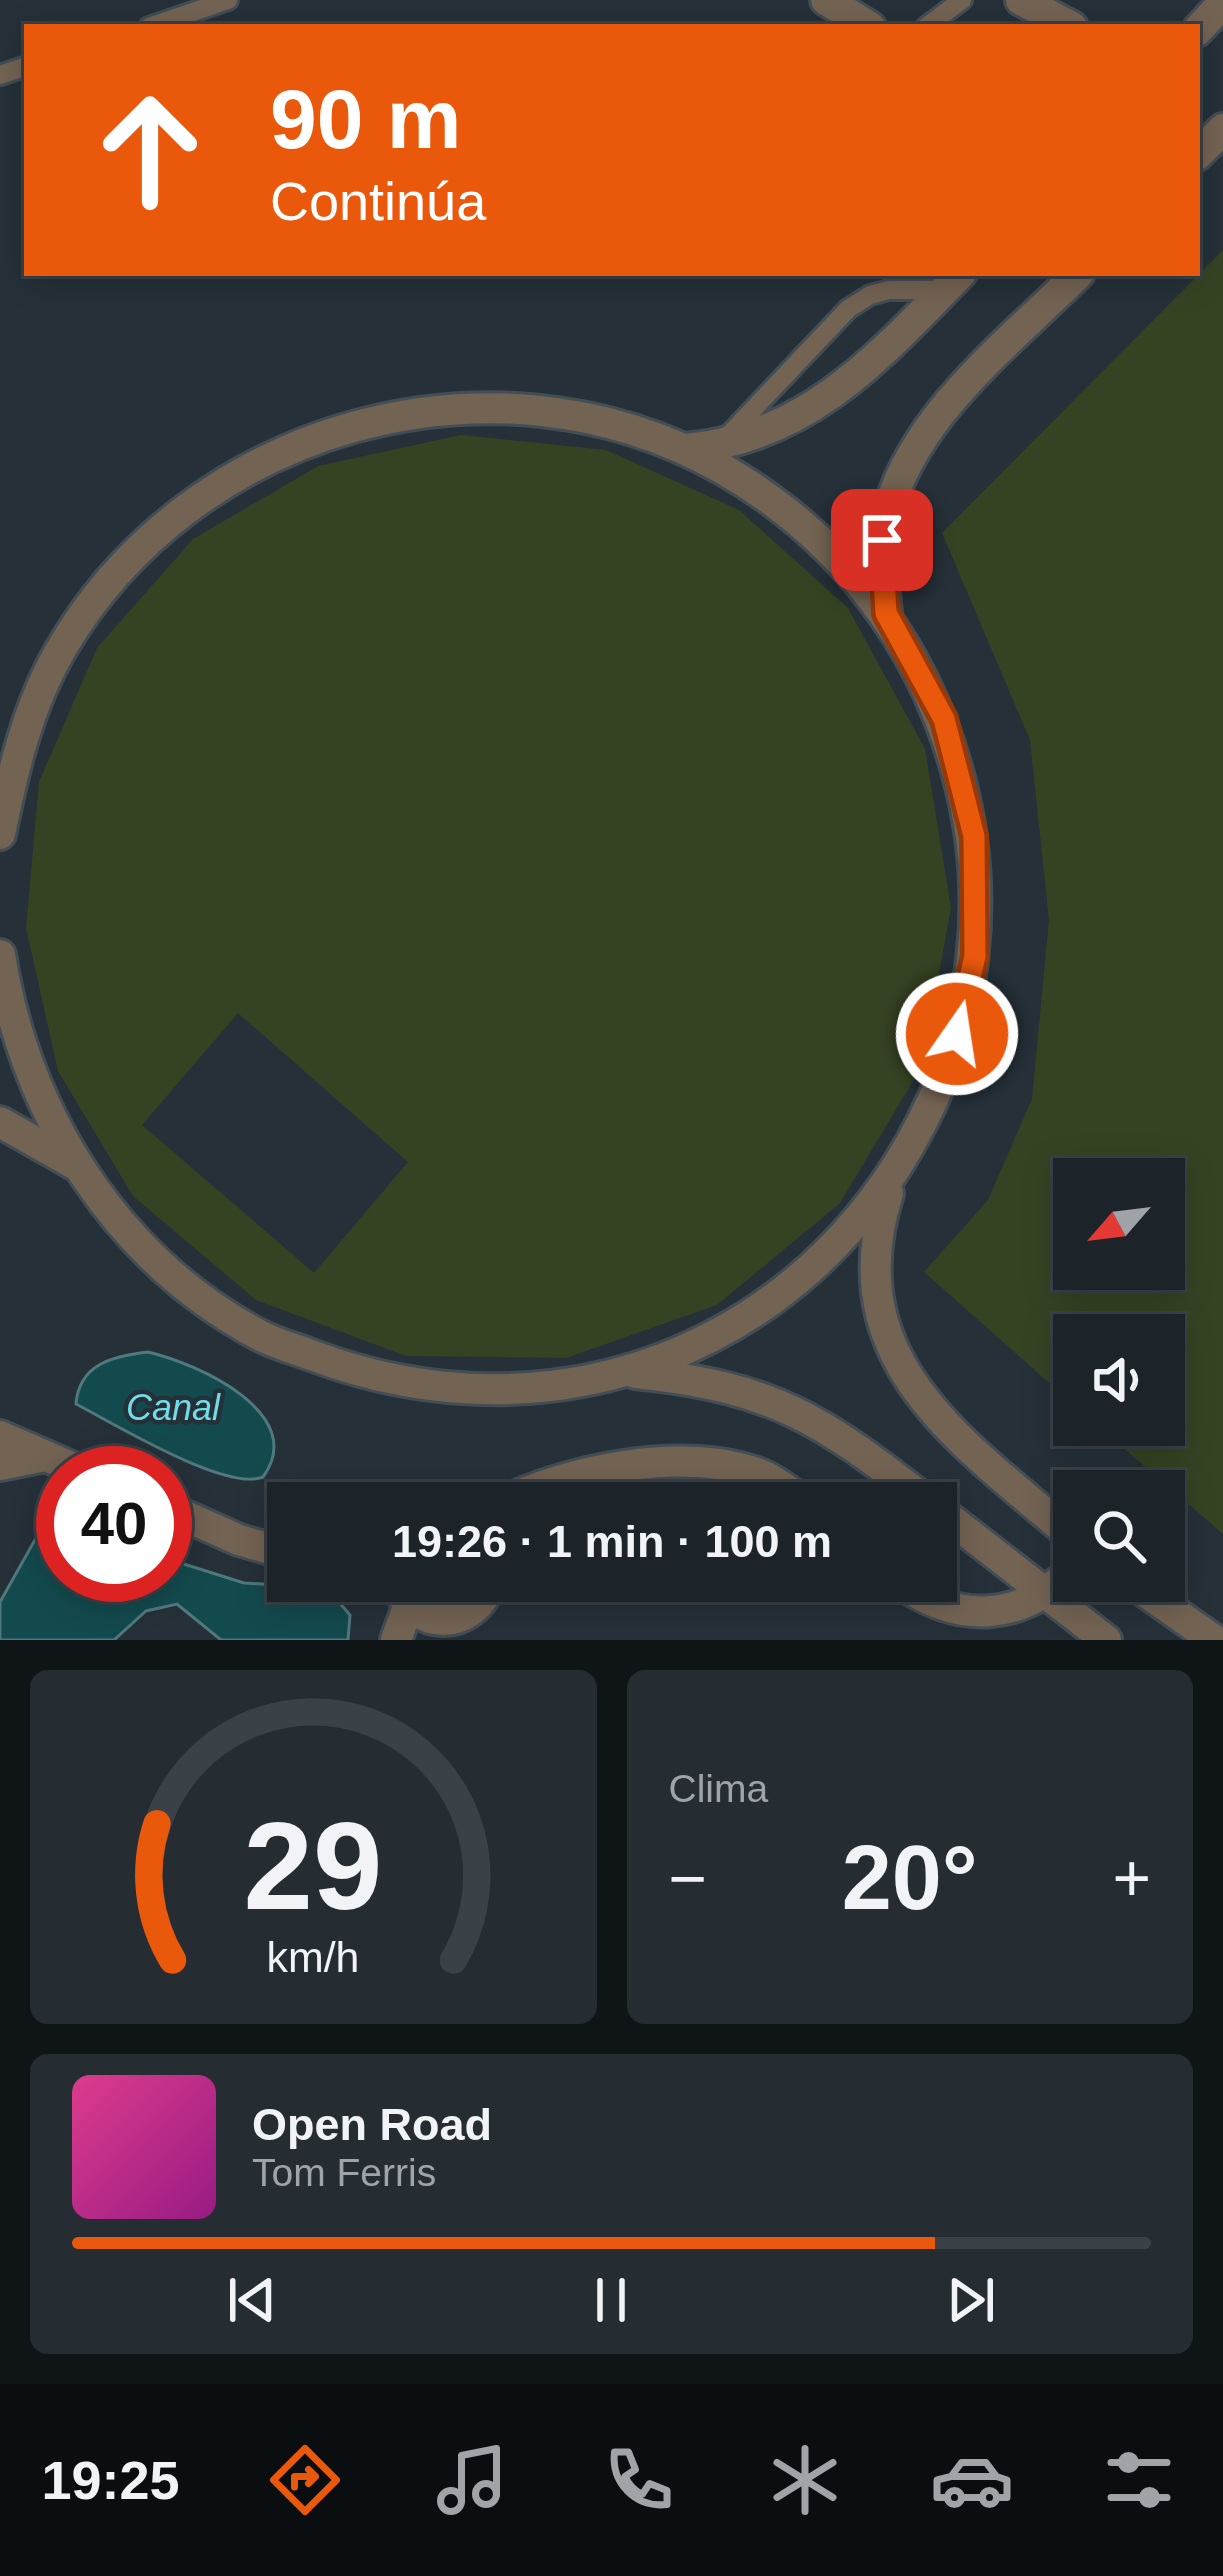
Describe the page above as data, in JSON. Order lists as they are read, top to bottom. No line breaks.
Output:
{"water":["Canal"],"north":"bottom left","page":{"turn":["90 m","Continúa"],"limit":"40","trip":"19:26 · 1 min · 100 m","tile":"Clima","heat":["−","20°","+"],"song":["Open Road","Tom Ferris"],"tabs":"19:25","gauge":["29","km/h"]}}
